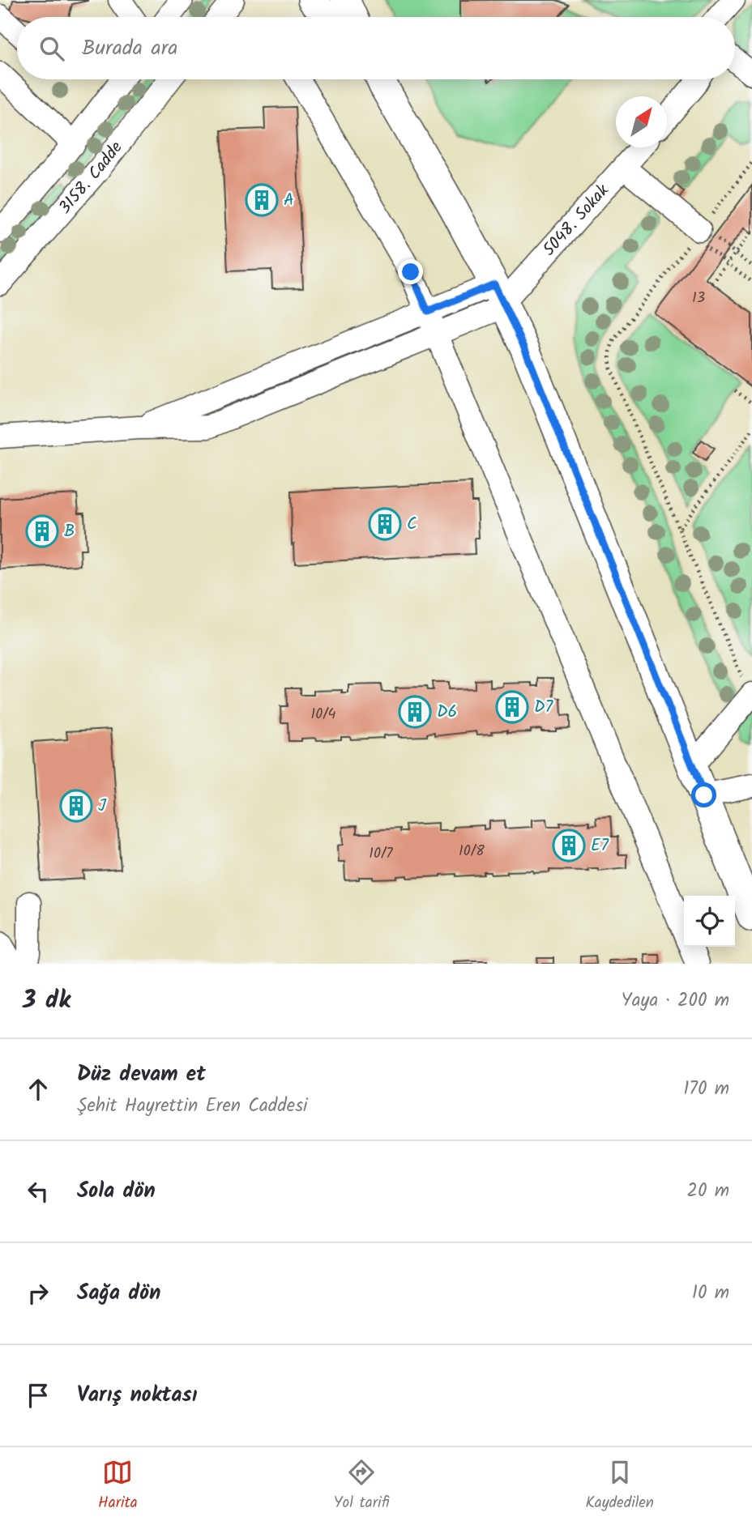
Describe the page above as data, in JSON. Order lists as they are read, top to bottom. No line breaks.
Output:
{"streets":{"street":["3158. Cadde","5048. Sokak"]},"places":{"building":["A","C","B","D7","D6","J","E7"]},"house_numbers":["13","10/4","10/8","10/7"],"north":"top right","page":{"search":"Burada ara","heading":["3 dk","Yaya · 200 m"],"list":[["Düz devam et","Şehit Hayrettin Eren Caddesi","170 m"],["Sola dön","20 m"],["Sağa dön","10 m"],"Varış noktası"],"nav":["Harita","Yol tarifi","Kaydedilen"]}}
